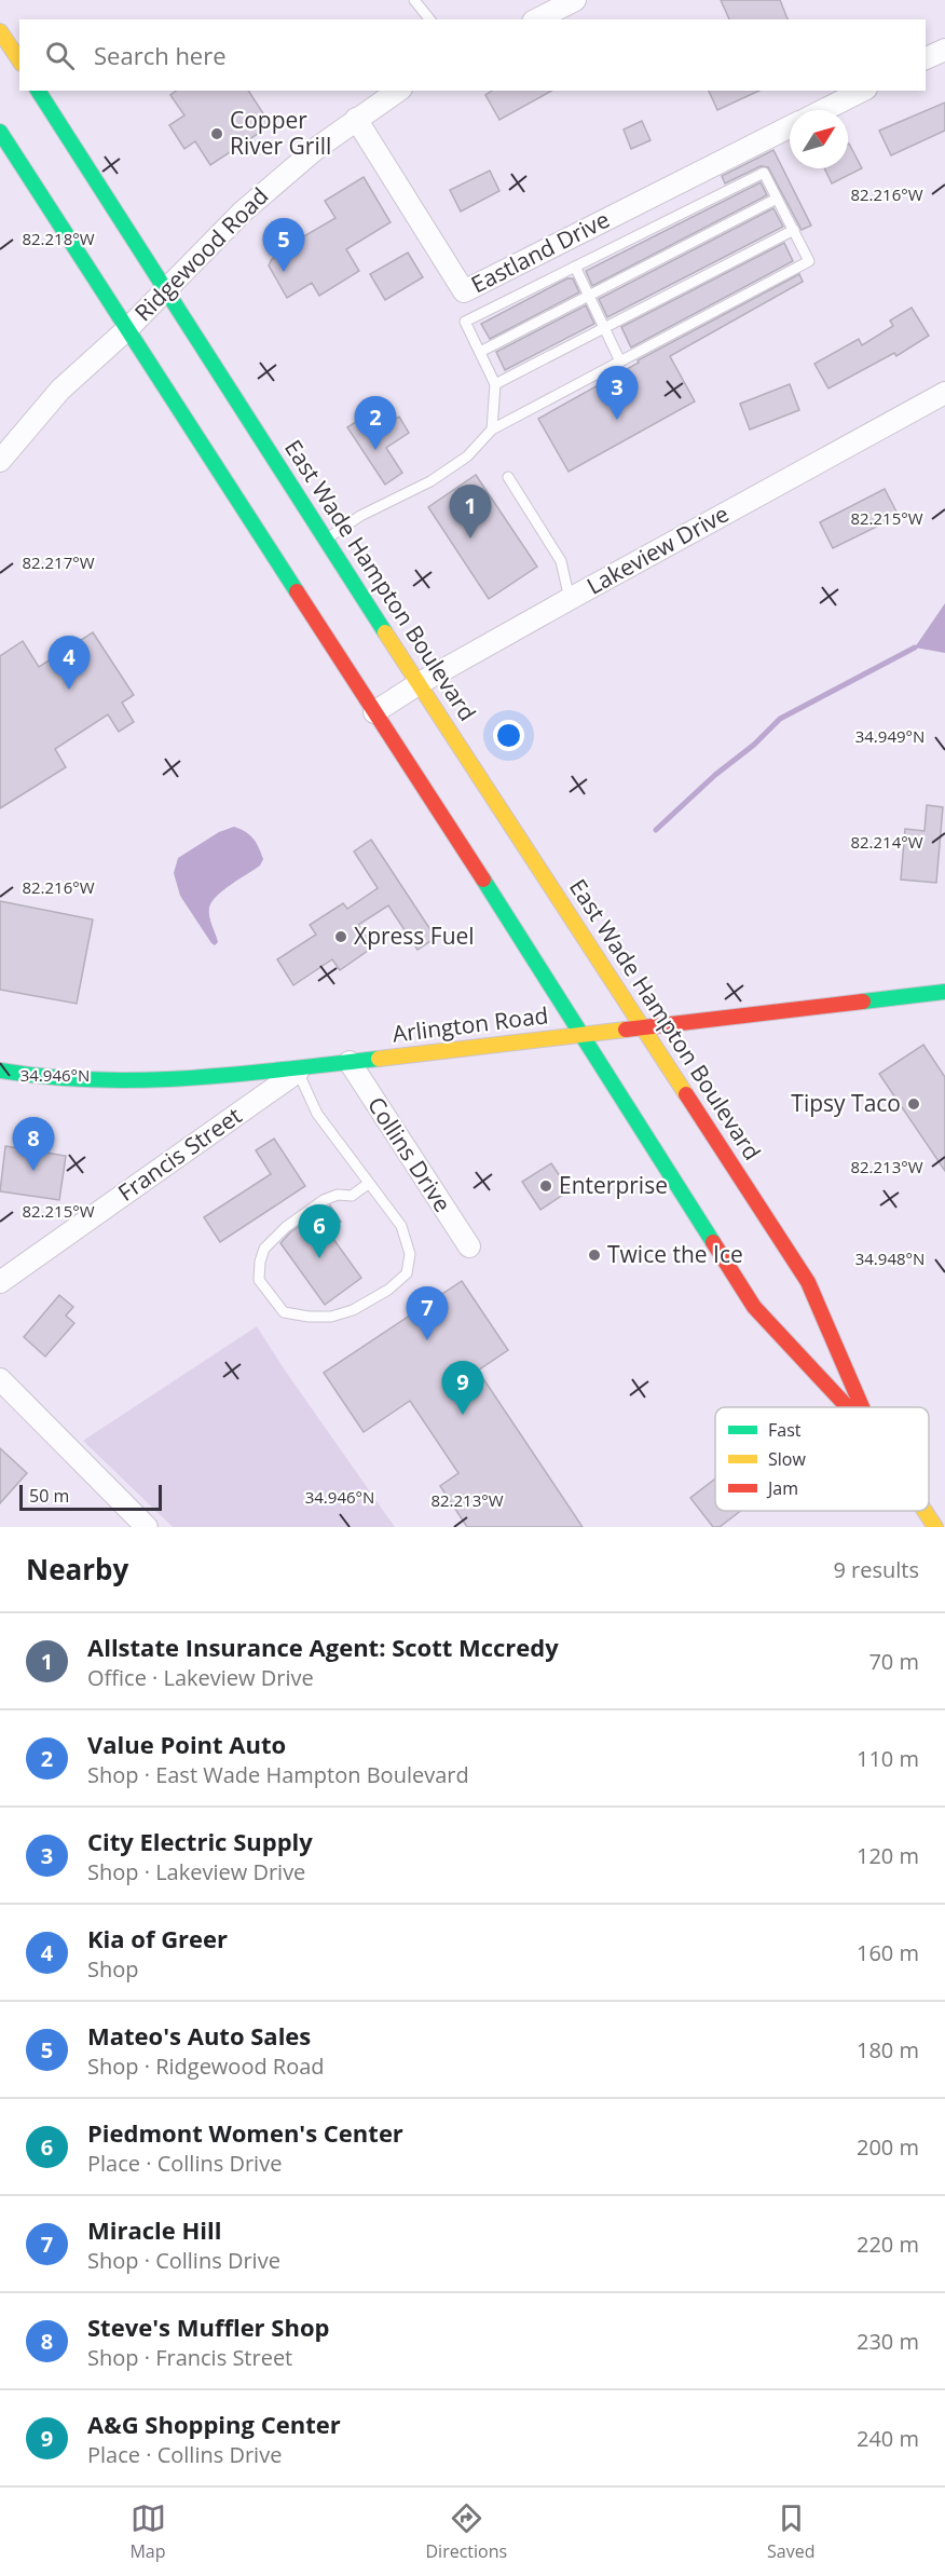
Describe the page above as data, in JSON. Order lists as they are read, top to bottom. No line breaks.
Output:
{"streets":{"main road":["East Wade Hampton Boulevard","Arlington Road"],"street":["Eastland Drive","Ridgewood Road","Lakeview Drive","Francis Street","Collins Drive"]},"crossings":[["Eastland Drive","Ridgewood Road"],["Ridgewood Road","East Wade Hampton Boulevard"],["Lakeview Drive","East Wade Hampton Boulevard"],["East Wade Hampton Boulevard","Arlington Road"],["Arlington Road","Francis Street"],["Arlington Road","Collins Drive"]],"places":["Copper River Grill","Xpress Fuel","Tipsy Taco","Enterprise","Twice the Ice"],"legend":["Fast","Slow","Jam"],"scale_bar":"50 m","north":"top right","page":{"search":"Search here","pins":["5","3","2","1","4","8","6","7","9"],"scale":"50 m","heading":["Nearby","9 results"],"list":[{"mark":"1","name":"Allstate Insurance Agent: Scott Mccredy","note":"Office · Lakeview Drive","value":"70 m"},{"mark":"2","name":"Value Point Auto","note":"Shop · East Wade Hampton Boulevard","value":"110 m"},{"mark":"3","name":"City Electric Supply","note":"Shop · Lakeview Drive","value":"120 m"},{"mark":"4","name":"Kia of Greer","note":"Shop","value":"160 m"},{"mark":"5","name":"Mateo's Auto Sales","note":"Shop · Ridgewood Road","value":"180 m"},{"mark":"6","name":"Piedmont Women's Center","note":"Place · Collins Drive","value":"200 m"},{"mark":"7","name":"Miracle Hill","note":"Shop · Collins Drive","value":"220 m"},{"mark":"8","name":"Steve's Muffler Shop","note":"Shop · Francis Street","value":"230 m"},{"mark":"9","name":"A&G Shopping Center","note":"Place · Collins Drive","value":"240 m"}],"nav":["Map","Directions","Saved"]},"coordinates":["82.216°W","82.218°W","82.215°W","82.217°W","34.949°N","82.214°W","34.946°N","82.213°W","34.948°N"]}
